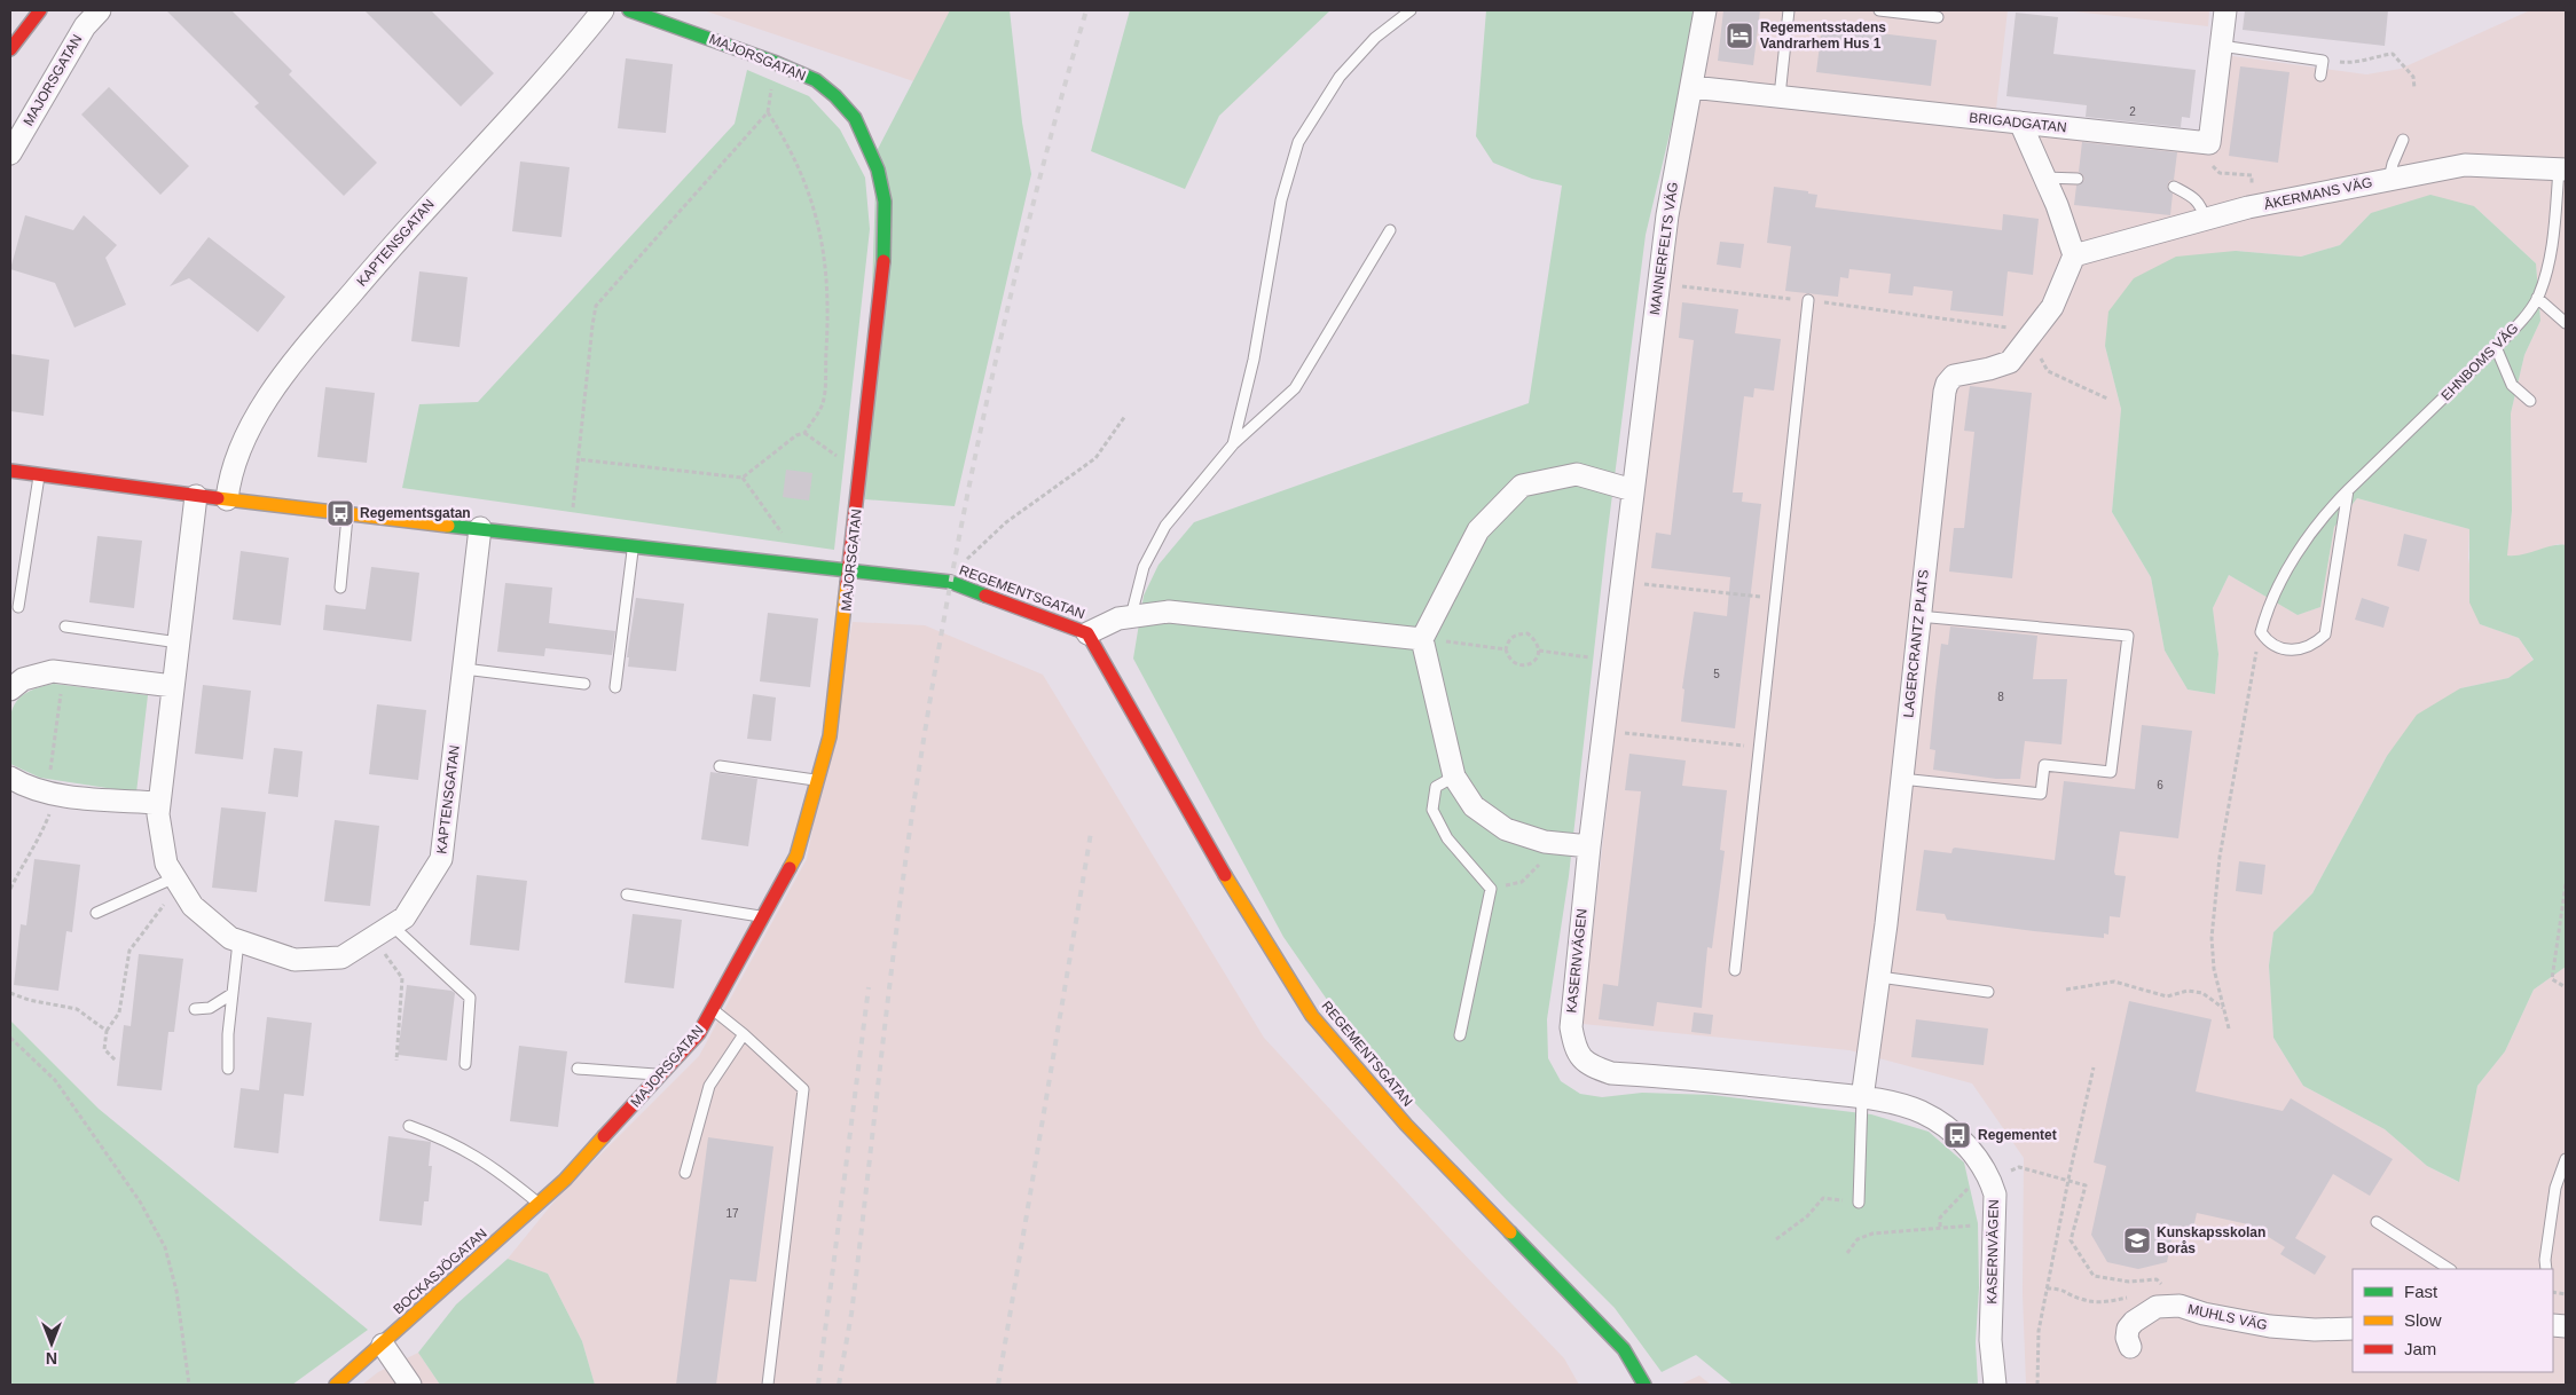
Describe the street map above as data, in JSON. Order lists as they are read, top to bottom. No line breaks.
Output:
{"streets":{"street":["MAJORSGATAN","BRIGADGATAN","ÅKERMANS VÄG","KAPTENSGATAN","MANNERFELTS VÄG","REGEMENTSGATAN","LAGERCRANTZ PLATS","KASERNVÄGEN","BOCKASJÖGATAN","MUHLS VÄG"],"lane":["EHNBOMS VÄG"]},"crossings":[["MAJORSGATAN","REGEMENTSGATAN"],["MAJORSGATAN","BOCKASJÖGATAN"],["BRIGADGATAN","MANNERFELTS VÄG"],["ÅKERMANS VÄG","EHNBOMS VÄG"],["ÅKERMANS VÄG","LAGERCRANTZ PLATS"],["KAPTENSGATAN","REGEMENTSGATAN"],["MANNERFELTS VÄG","KASERNVÄGEN"],["LAGERCRANTZ PLATS","KASERNVÄGEN"]],"places":{"hotel":["Regementsstadens Vandrarhem Hus 1"],"bus stop":["Regementsgatan","Regementet"],"school or university":["Kunskapsskolan Borås"]},"house_numbers":["2","5","8","6","17"],"legend":["Fast","Slow","Jam"],"north":"bottom"}
